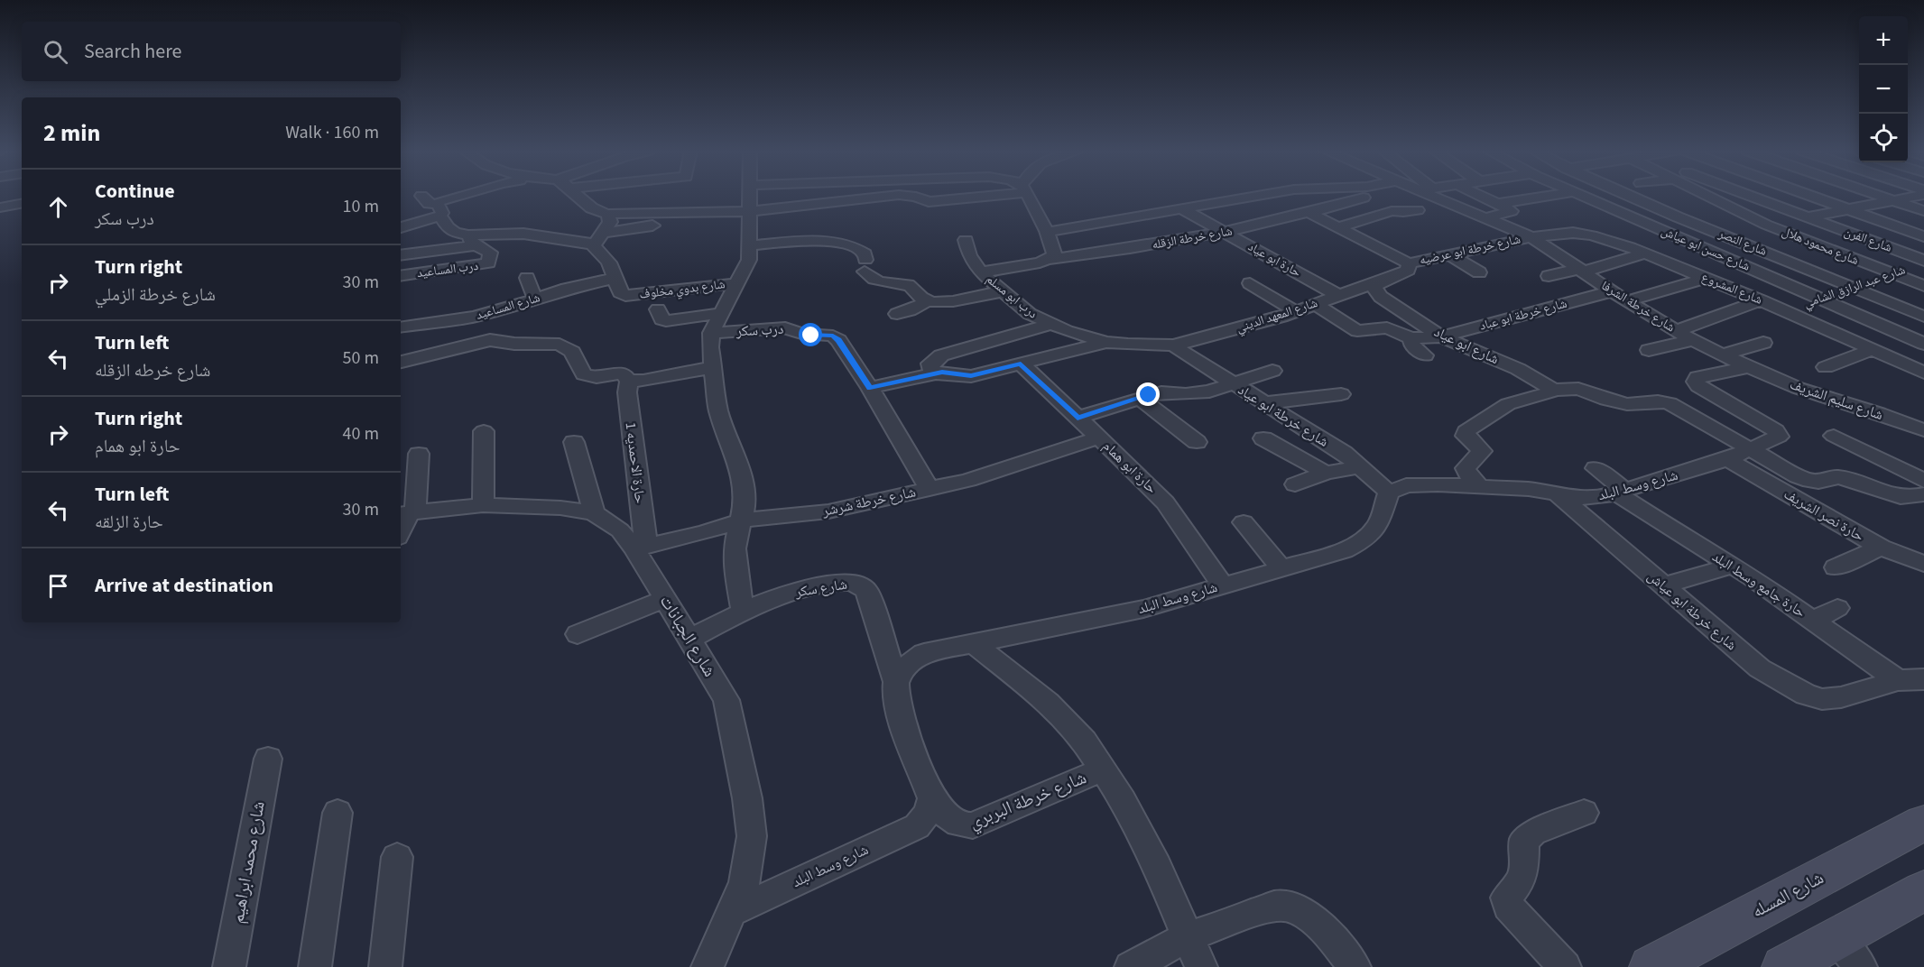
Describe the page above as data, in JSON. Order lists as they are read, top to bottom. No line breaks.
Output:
{"streets":{"main road":["شارع المسله"],"street":["شارع خرطة الزقله","شارع الفرن","شارع النصر","شارع محمود هلال","شارع حسن ابو عياش","شارع خرطة ابو عرضيه","حارة ابو عياد","درب المساعيد","شارع عبد الرازق الشامي","شارع المشروع","شارع بدوي مخلوف","درب ابو مسلم","شارع المساعيد","شارع خرطة الشرفا","شارع خرطة ابو عباد","شارع المعهد الديني","درب سكر","شارع ابو عياد","شارع سليم الشريف","شارع خرطة ابو عياد","حارة الاحمديه 1","حارة ابو همام","شارع وسط البلد","شارع خرطة شرشر","حارة نصر الشريف","حارة جامع وسط البلد","شارع سكر","شارع خرطة ابو عياش","شارع الجبانات","شارع خرطة البربري","شارع محمد ابراهيم"]},"crossings":[["شارع خرطة الزقله","حارة ابو عياد"],["شارع خرطة الزقله","درب ابو مسلم"],["شارع الفرن","شارع عبد الرازق الشامي"],["شارع النصر","شارع عبد الرازق الشامي"],["شارع محمود هلال","شارع عبد الرازق الشامي"],["شارع حسن ابو عياش","شارع عبد الرازق الشامي"],["شارع خرطة ابو عرضيه","شارع المشروع"],["شارع خرطة ابو عرضيه","شارع خرطة الشرفا"],["حارة ابو عياد","شارع المعهد الديني"],["شارع عبد الرازق الشامي","شارع المشروع"],["شارع المشروع","شارع خرطة الشرفا"],["شارع بدوي مخلوف","شارع المساعيد"],["درب ابو مسلم","شارع المعهد الديني"],["درب ابو مسلم","شارع خرطة ابو عياد"],["شارع خرطة الشرفا","شارع خرطة ابو عباد"],["شارع خرطة الشرفا","شارع سليم الشريف"],["شارع خرطة الشرفا","شارع وسط البلد"],["شارع خرطة ابو عباد","شارع المعهد الديني"],["شارع خرطة ابو عباد","شارع ابو عياد"],["شارع المعهد الديني","شارع ابو عياد"],["شارع المعهد الديني","شارع خرطة ابو عياد"],["شارع سليم الشريف","شارع وسط البلد"],["شارع خرطة ابو عياد","شارع وسط البلد"],["حارة الاحمديه 1","شارع خرطة شرشر"],["حارة الاحمديه 1","شارع الجبانات"],["حارة ابو همام","شارع وسط البلد"],["حارة ابو همام","شارع خرطة شرشر"],["شارع وسط البلد","حارة نصر الشريف"],["شارع وسط البلد","حارة جامع وسط البلد"],["شارع وسط البلد","شارع سكر"],["شارع وسط البلد","شارع خرطة ابو عياش"],["شارع وسط البلد","شارع الجبانات"],["شارع وسط البلد","شارع خرطة البربري"],["شارع خرطة شرشر","شارع الجبانات"],["حارة جامع وسط البلد","شارع خرطة ابو عياش"],["شارع سكر","شارع الجبانات"]],"page":{"map_buttons":["+","−"],"search":"Search here","heading":["2 min","Walk · 160 m"],"list":[["Continue","درب سكر","10 m"],["Turn right","شارع خرطة الزملي","30 m"],["Turn left","شارع خرطه الزقله","50 m"],["Turn right","حارة ابو همام","40 m"],["Turn left","حارة الزلقه","30 m"],"Arrive at destination"]}}
